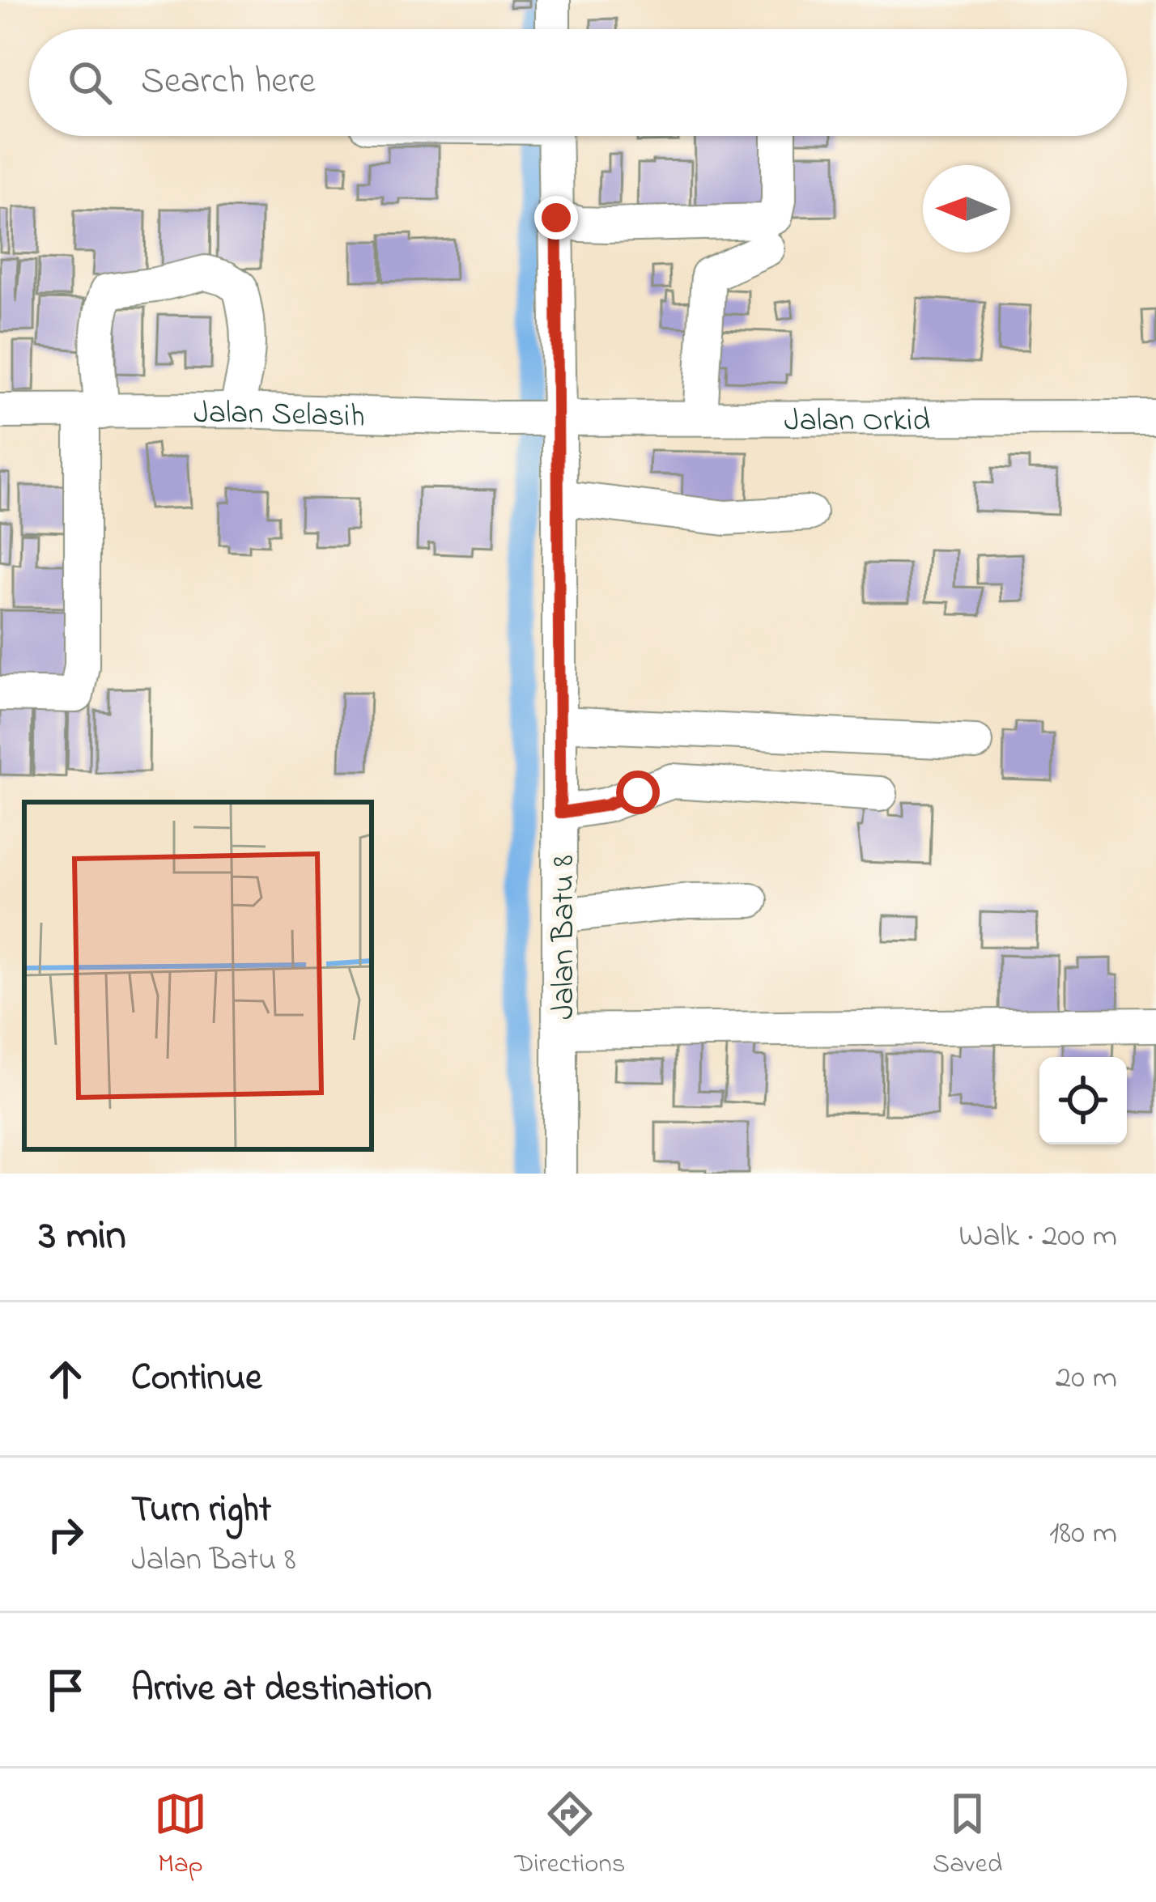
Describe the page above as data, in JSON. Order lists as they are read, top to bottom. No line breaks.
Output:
{"streets":{"street":["Jalan Selasih","Jalan Orkid","Jalan Batu 8"]},"crossings":[["Jalan Selasih","Jalan Orkid"],["Jalan Selasih","Jalan Batu 8"],["Jalan Orkid","Jalan Batu 8"]],"north":"left","page":{"search":"Search here","heading":["3 min","Walk · 200 m"],"list":[["Continue","20 m"],["Turn right","Jalan Batu 8","180 m"],"Arrive at destination"],"nav":["Map","Directions","Saved"]}}
